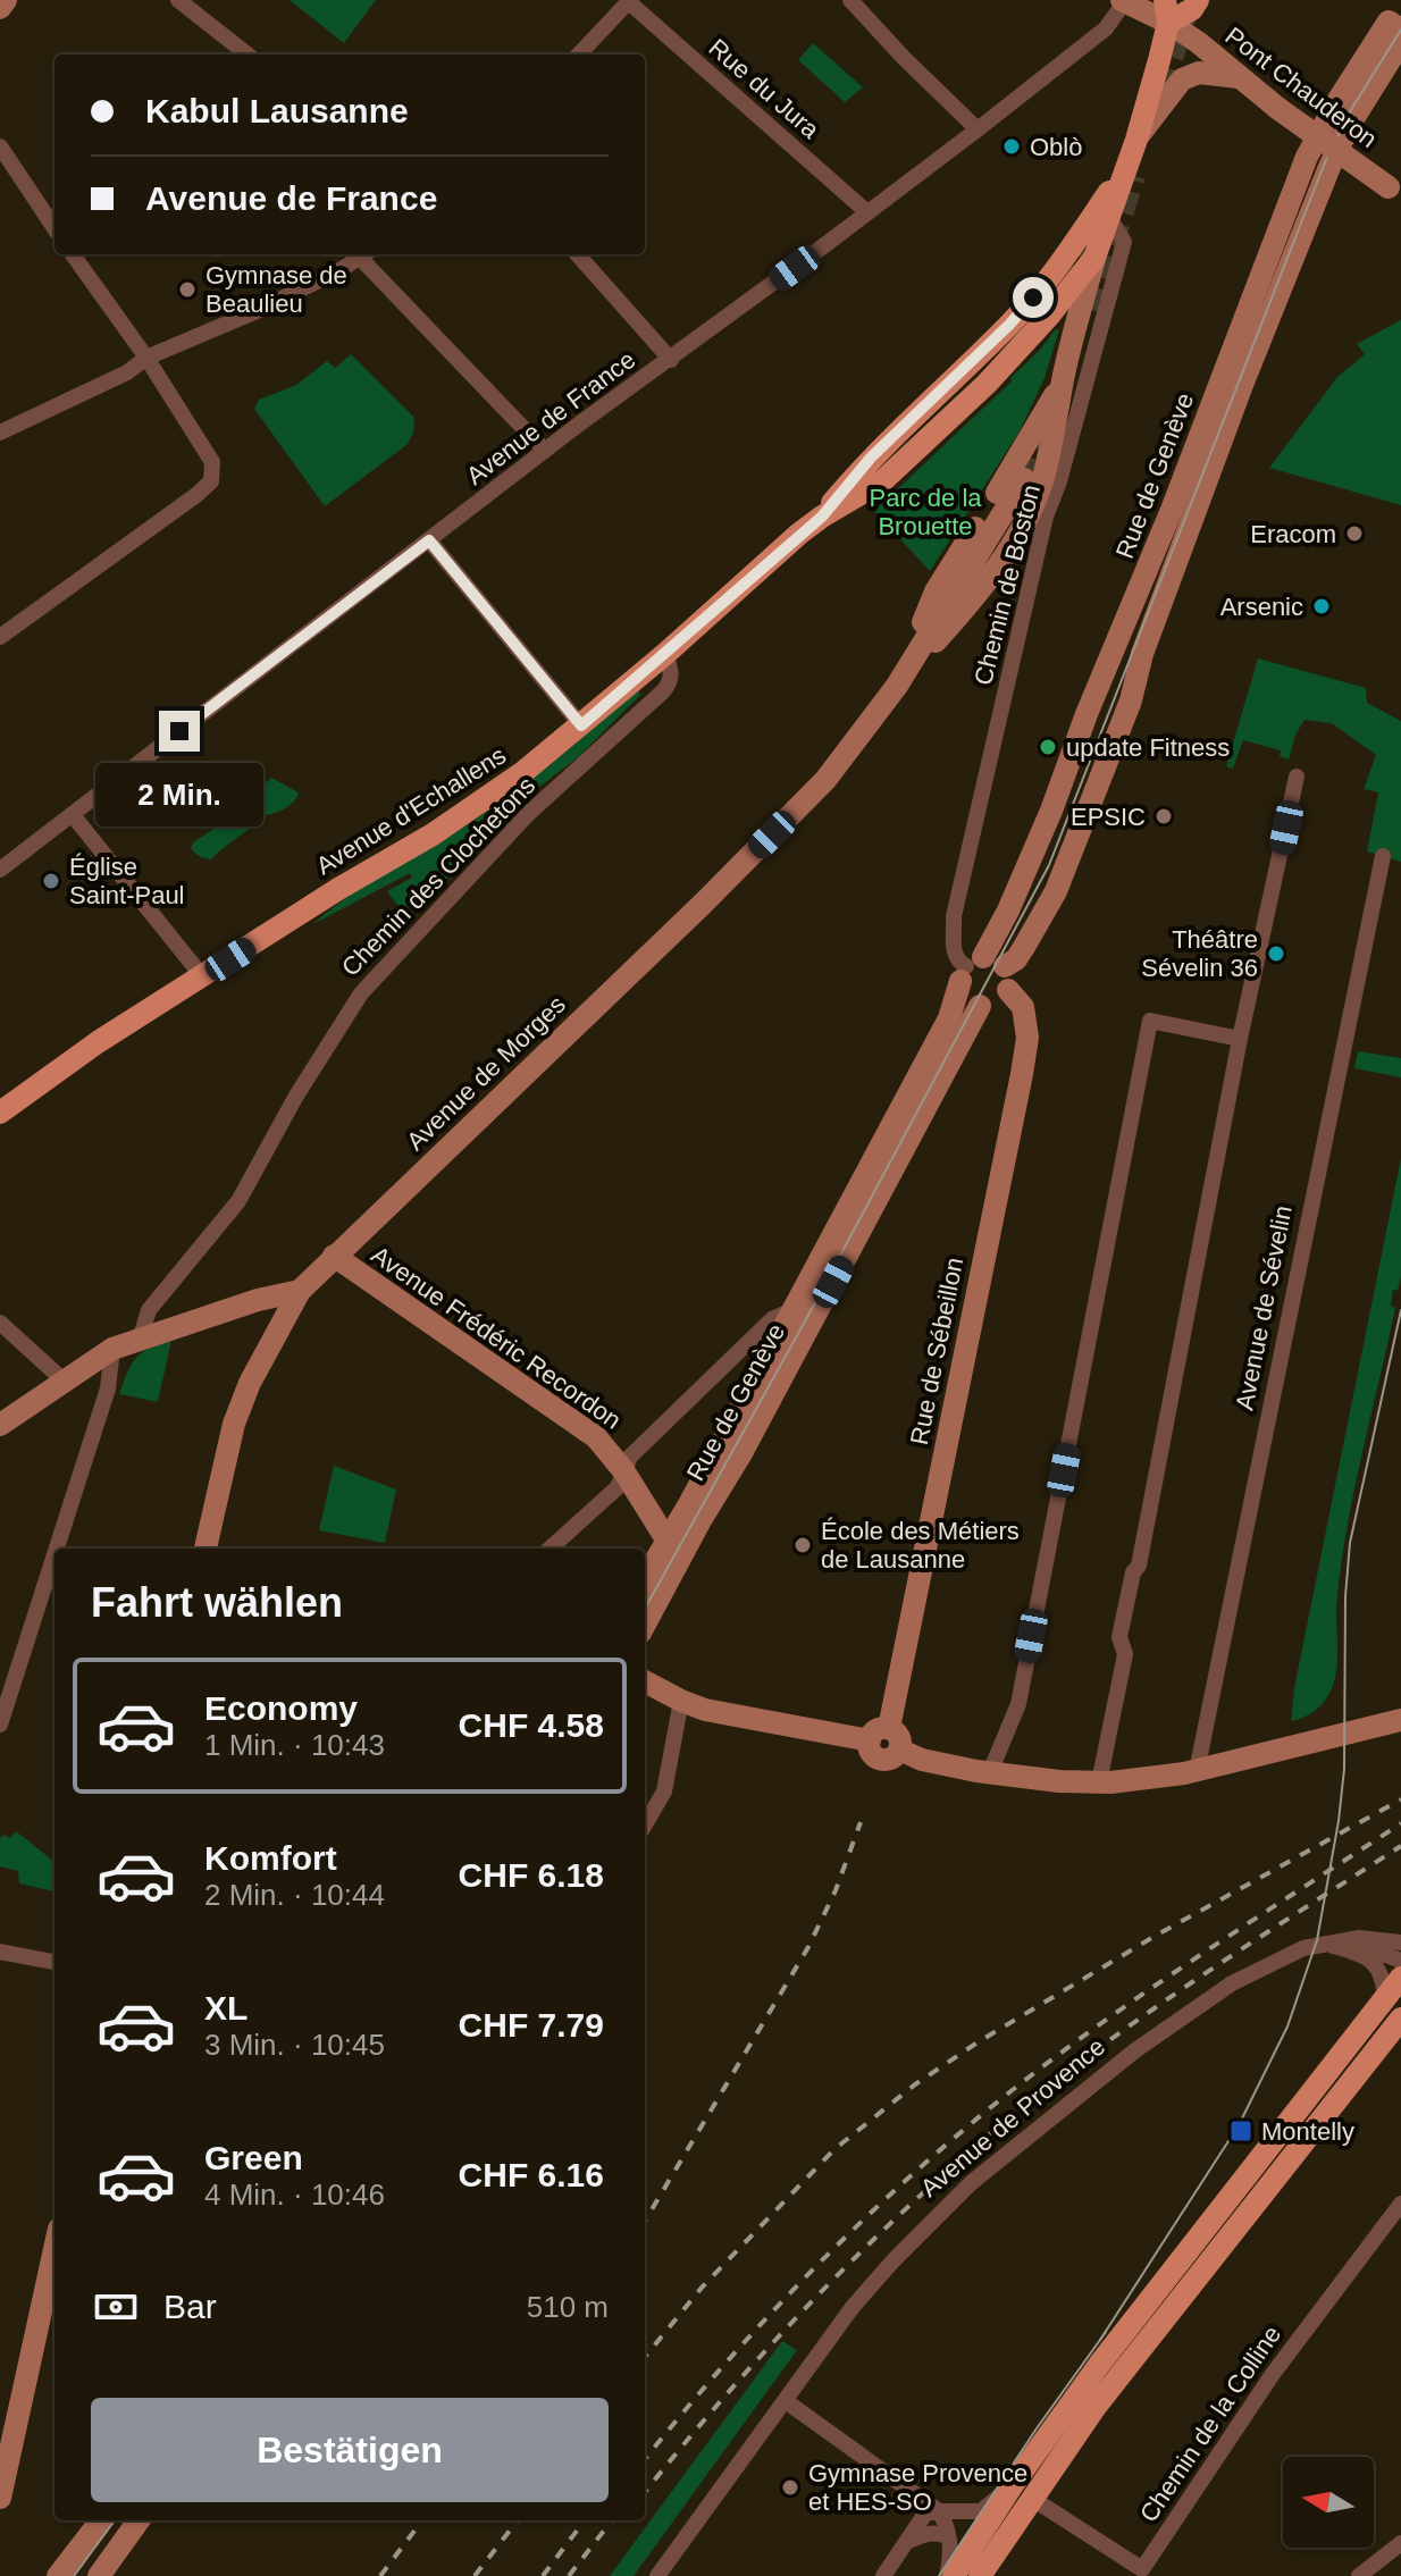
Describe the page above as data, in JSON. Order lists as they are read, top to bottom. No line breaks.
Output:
{"streets":{"main road":["Avenue d'Echallens"],"street":["Pont Chauderon","Rue du Jura","Avenue de France","Rue de Genève","Chemin de Boston","Chemin des Clochetons","Avenue de Morges","Avenue de Sévelin","Avenue Frédéric Recordon","Rue de Sébeillon","Avenue de Provence","Chemin de la Colline"]},"crossings":[["Pont Chauderon","Avenue de France"],["Rue du Jura","Avenue de France"],["Rue de Genève","Chemin de Boston"],["Rue de Genève","Avenue Frédéric Recordon"],["Rue de Genève","Rue de Sébeillon"],["Chemin de Boston","Avenue d'Echallens"],["Chemin de Boston","Rue de Sébeillon"],["Avenue d'Echallens","Chemin des Clochetons"],["Avenue d'Echallens","Avenue de Morges"],["Avenue de Morges","Avenue Frédéric Recordon"]],"parks":["Parc de la Brouette"],"places":{"other":["Oblò","Gymnase de Beaulieu","Eracom","Arsenic","update Fitness","EPSIC","Église Saint-Paul","Théâtre Sévelin 36","École des Métiers de Lausanne","Gymnase Provence et HES-SO"],"transit":["Montelly"]},"north":"left","page":{"banner":["Kabul Lausanne","Avenue de France"],"bubble":"2 Min.","heading":"Fahrt wählen","list":[{"name":"Economy","note":"1 Min. · 10:43","value":"CHF 4.58"},{"name":"Komfort","note":"2 Min. · 10:44","value":"CHF 6.18"},{"name":"XL","note":"3 Min. · 10:45","value":"CHF 7.79"},{"name":"Green","note":"4 Min. · 10:46","value":"CHF 6.16"}],"pay":["Bar","510 m"],"buttons":"Bestätigen"}}
